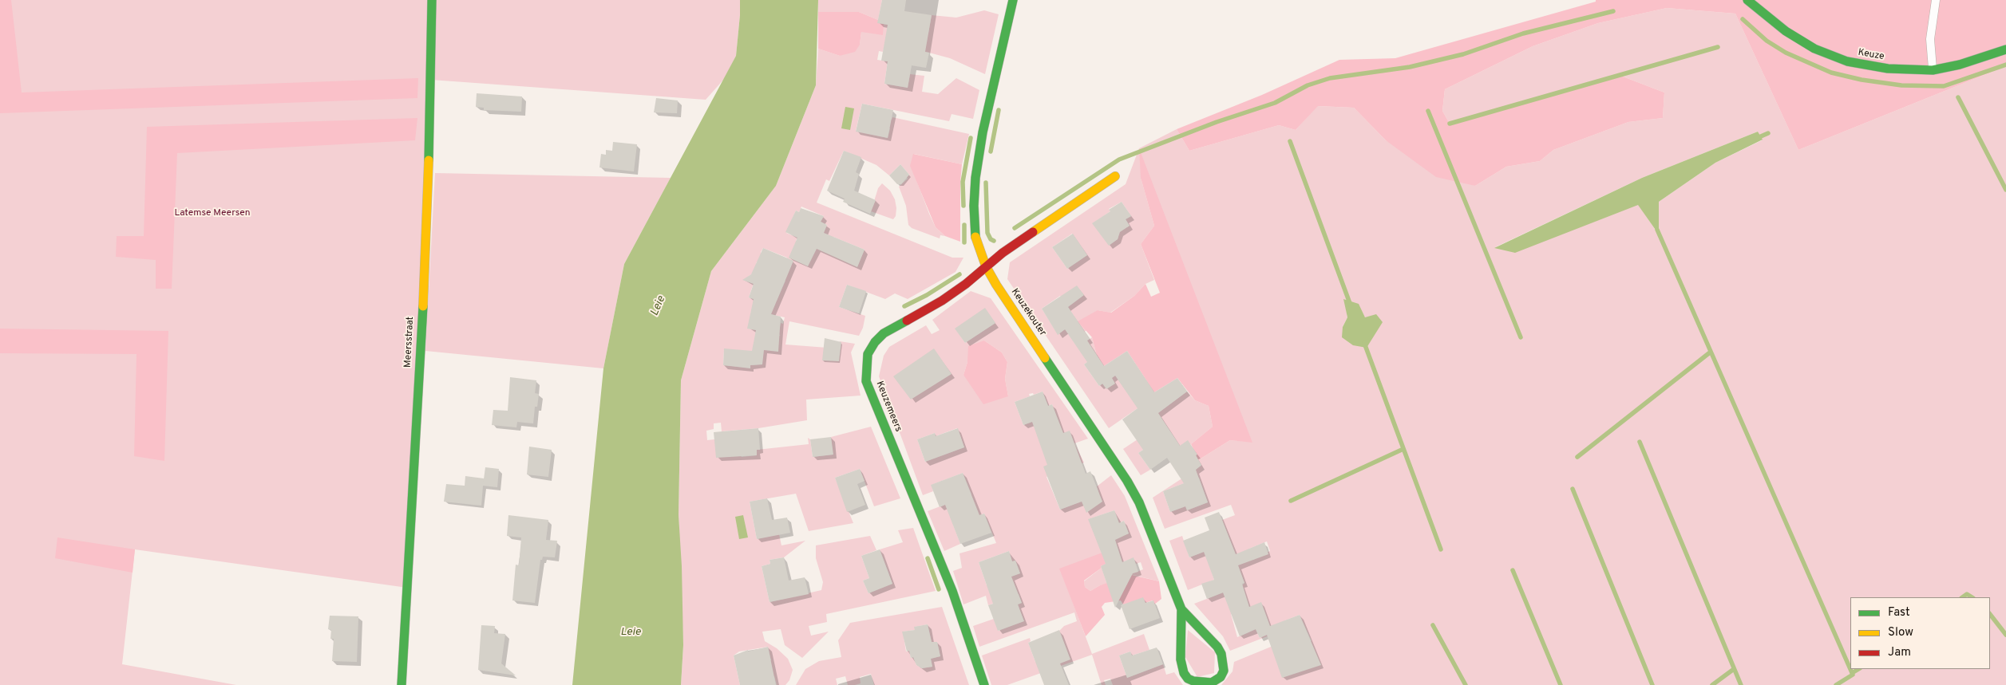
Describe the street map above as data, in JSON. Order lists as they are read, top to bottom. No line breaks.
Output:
{"streets":{"street":["Keuze","Keuzekouter","Meersstraat","Keuzemeers"]},"crossings":[["Keuzekouter","Keuzemeers"]],"water":["Leie"],"parks":["Latemse Meersen"],"legend":["Fast","Slow","Jam"]}
